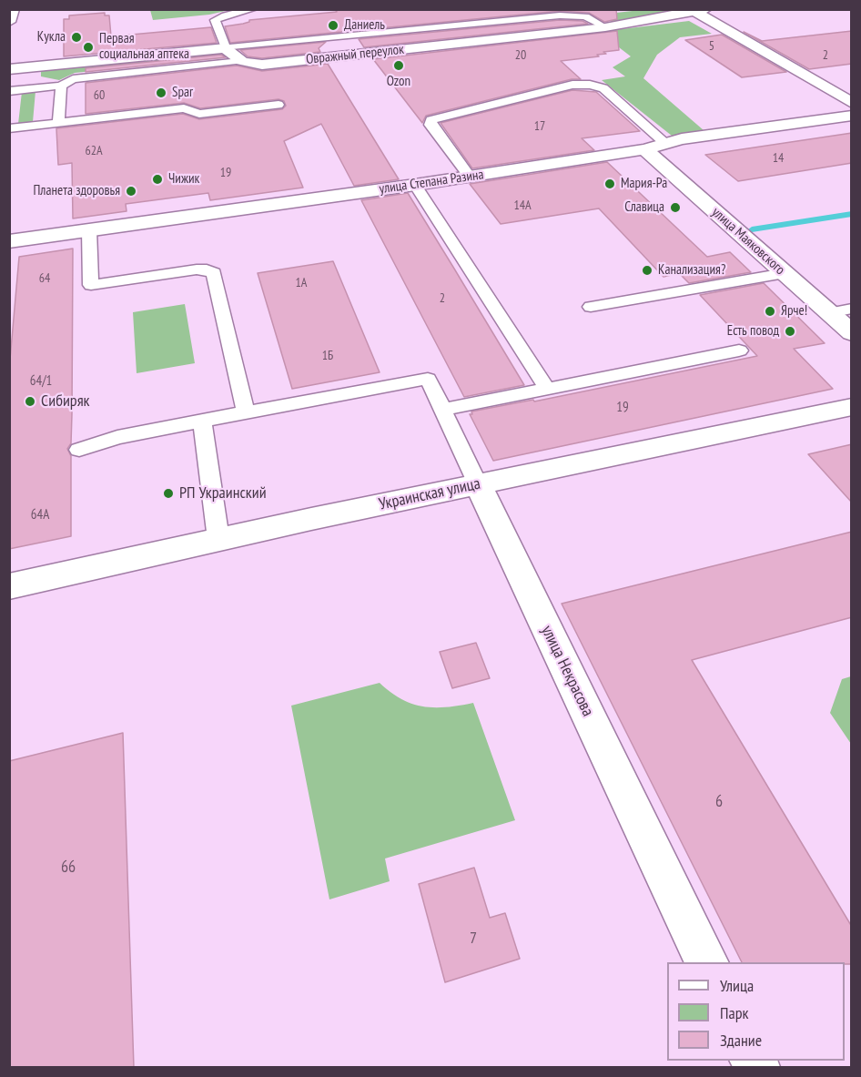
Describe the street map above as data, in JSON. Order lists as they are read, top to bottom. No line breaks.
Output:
{"streets":{"street":["Овражный переулок","улица Степана Разина","улица Маяковского","Украинская улица","улица Некрасова"]},"crossings":[["улица Степана Разина","улица Маяковского"],["Украинская улица","улица Некрасова"]],"places":["Даниель","Кукла","Первая социальная аптека","Ozon","Spar","Чижик","Мария-Ра","Планета здоровья","Славица","Канализация?","Ярче!","Есть повод","Сибиряк","РП Украинский"],"house_numbers":["5","20","2","60","17","62А","14","19","14А","64","1А","2","1Б","64/1","19","64А","6","66","7"],"legend":["Улица","Парк","Здание"]}
